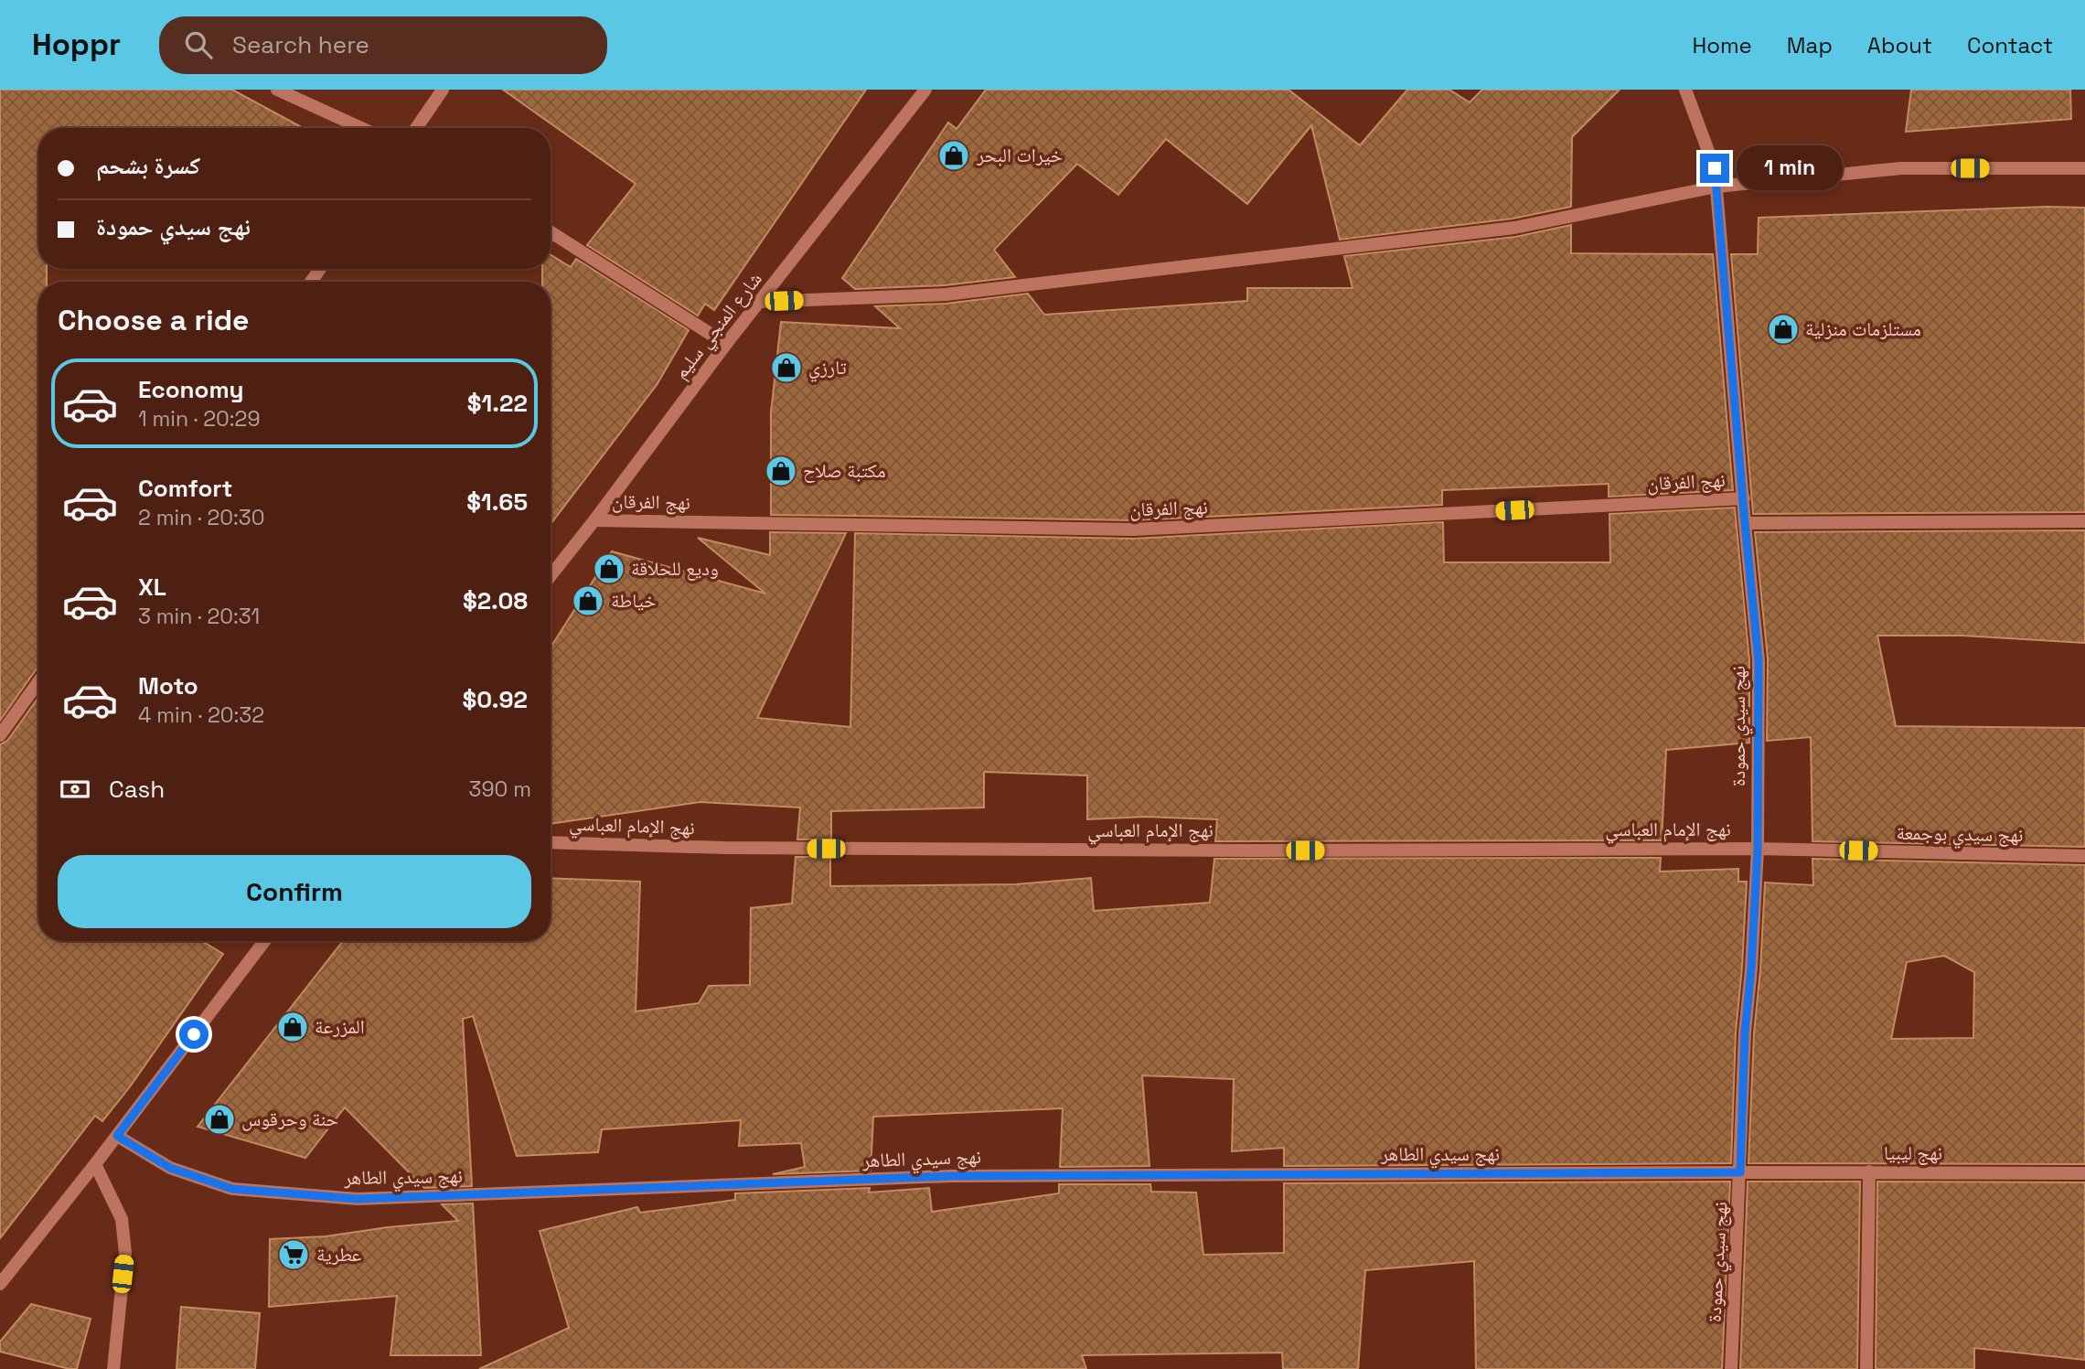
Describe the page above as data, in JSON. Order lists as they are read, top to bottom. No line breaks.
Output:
{"streets":{"street":["شارع المنجي سليم","نهج الفرقان","نهج سيدي حمودة","نهج الإمام العباسي","نهج سيدي بوجمعة","نهج ليبيا","نهج سيدي الطاهر"]},"crossings":[["شارع المنجي سليم","نهج الفرقان"],["نهج الفرقان","نهج سيدي حمودة"],["نهج سيدي حمودة","نهج الإمام العباسي"],["نهج سيدي حمودة","نهج سيدي بوجمعة"],["نهج سيدي حمودة","نهج ليبيا"],["نهج سيدي حمودة","نهج سيدي الطاهر"],["نهج الإمام العباسي","نهج سيدي بوجمعة"],["نهج ليبيا","نهج سيدي الطاهر"]],"places":{"shop":["خيرات البحر","مستلزمات منزلية","تارزي","مكتبة صلاح","وديع للحلاقة","خياطة","المزرعة","حنة وحرقوس"],"supermarket":["عطرية"]},"page":{"header":"Hoppr","search":"Search here","nav":["Home","Map","About","Contact"],"banner":["كسرة بشحم","نهج سيدي حمودة"],"bubble":"1 min","heading":"Choose a ride","list":[{"name":"Economy","note":"1 min · 20:29","value":"$1.22"},{"name":"Comfort","note":"2 min · 20:30","value":"$1.65"},{"name":"XL","note":"3 min · 20:31","value":"$2.08"},{"name":"Moto","note":"4 min · 20:32","value":"$0.92"}],"pay":["Cash","390 m"],"buttons":"Confirm"}}
